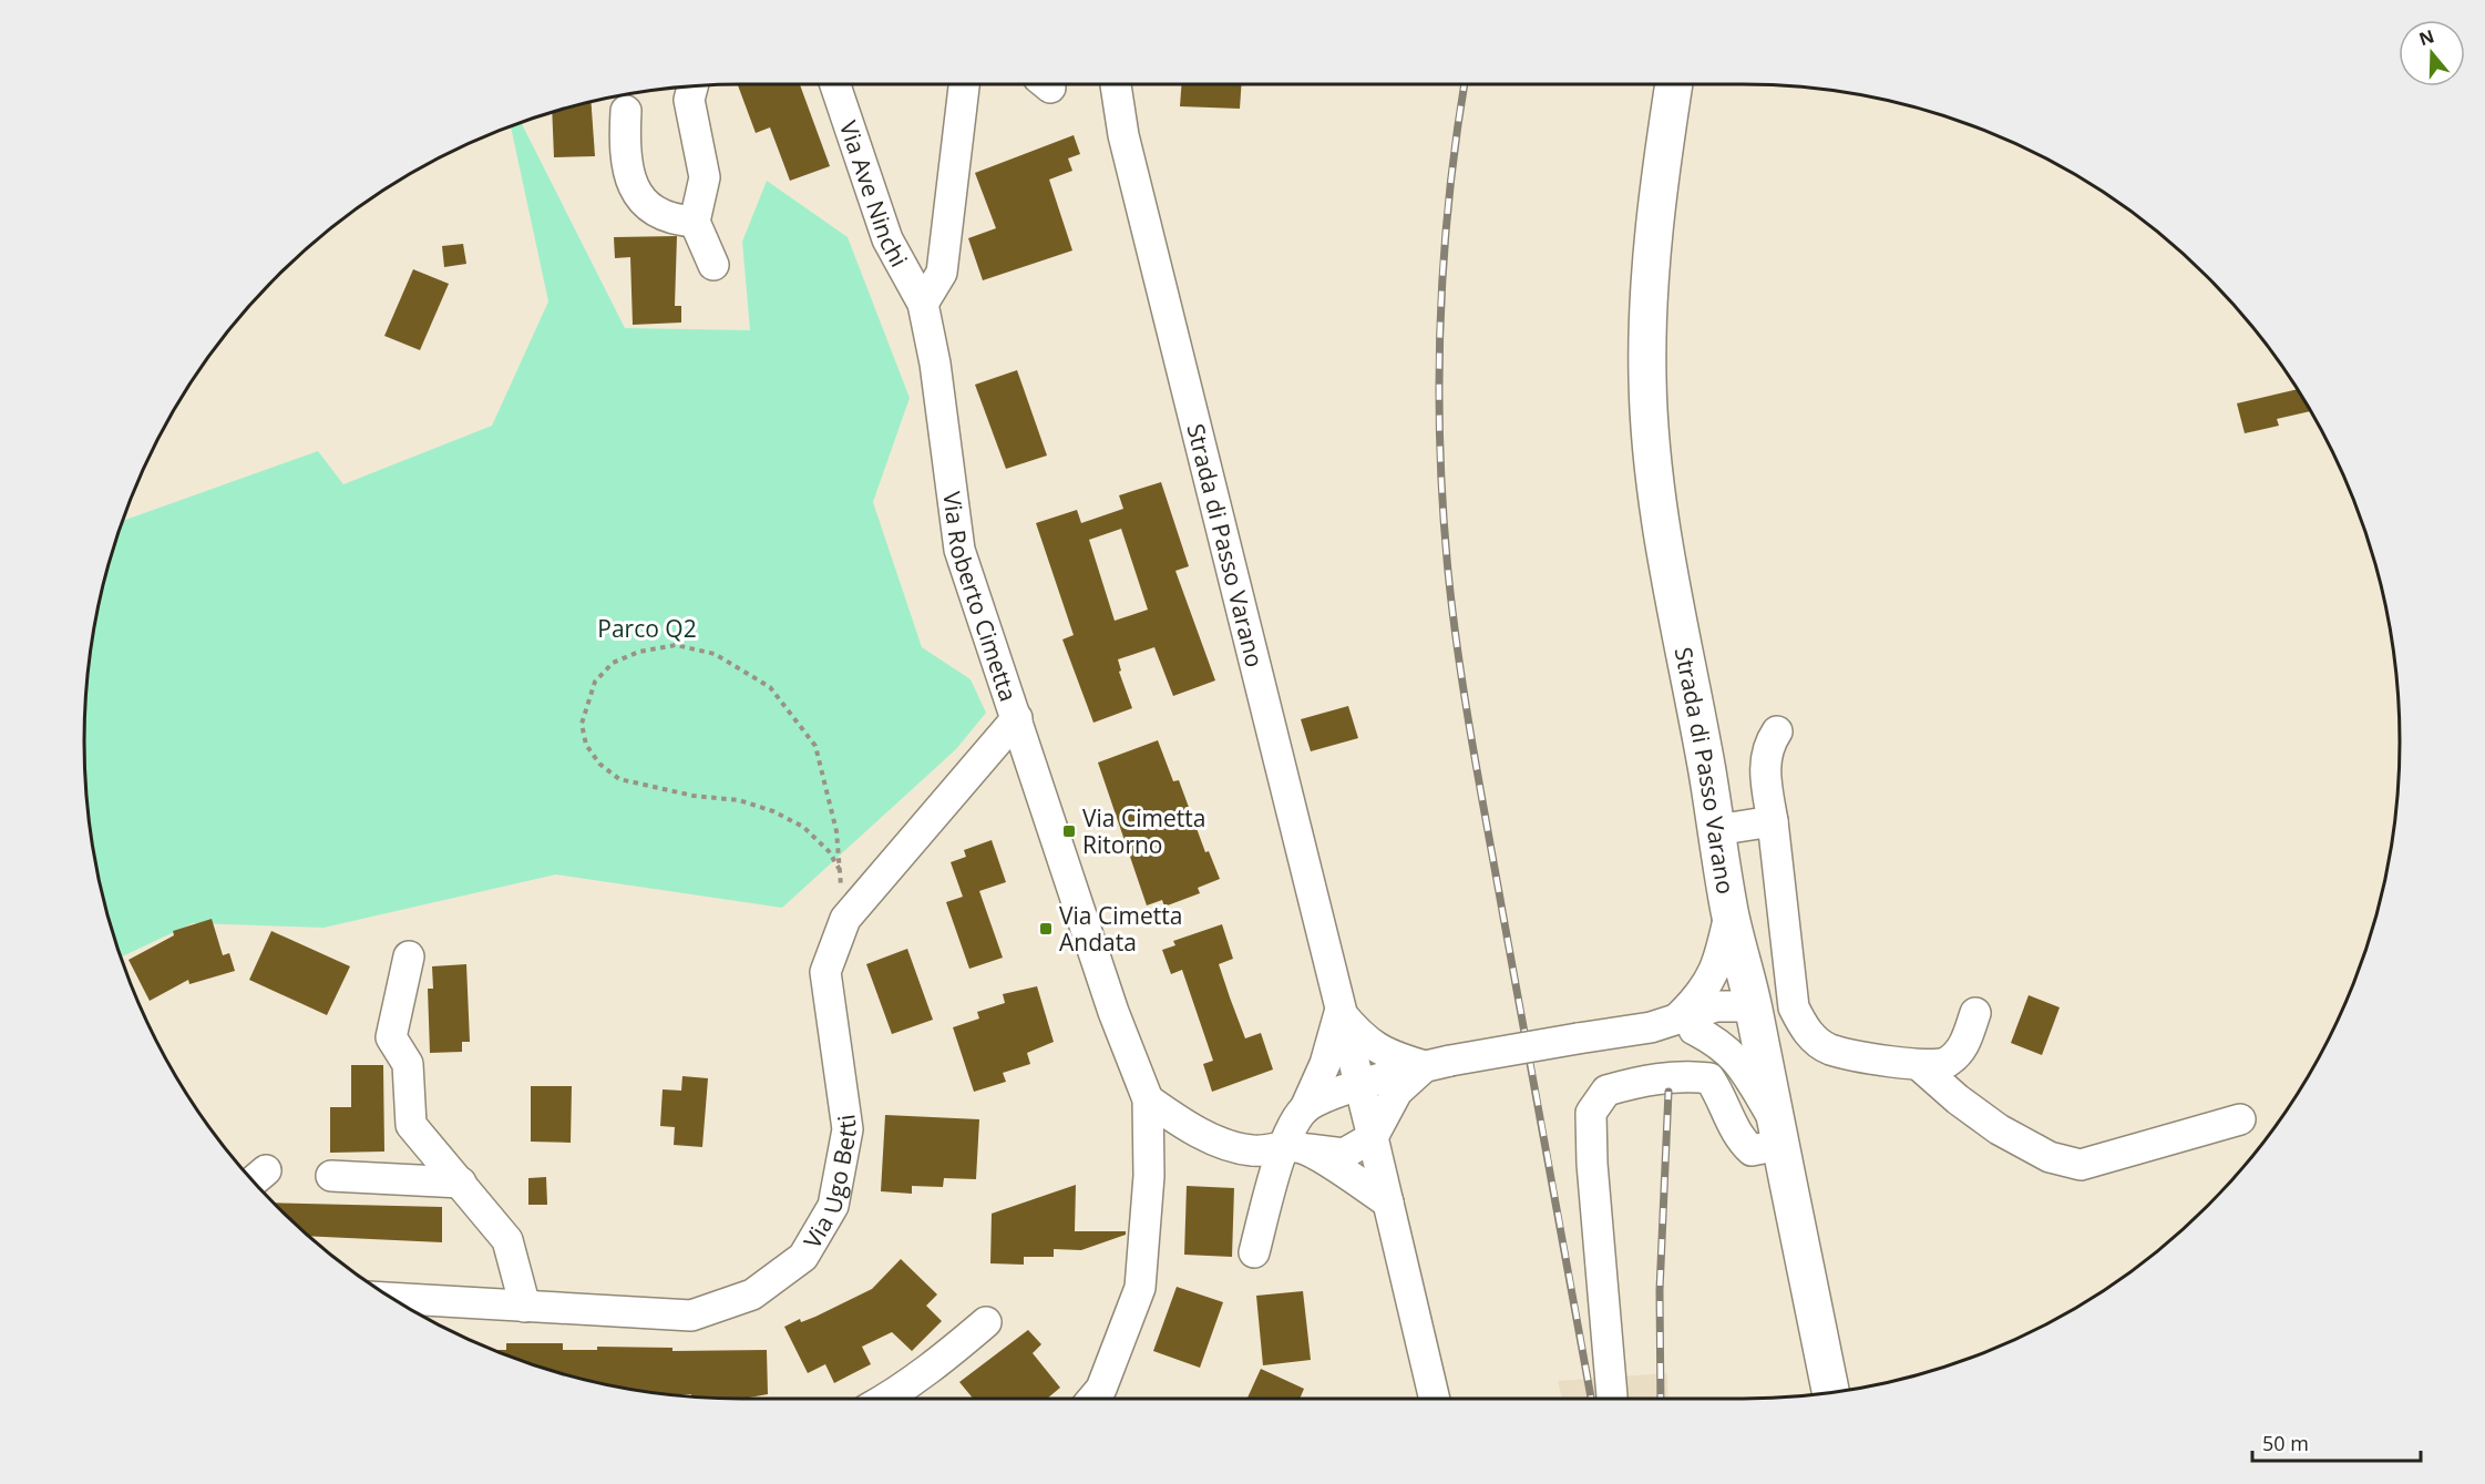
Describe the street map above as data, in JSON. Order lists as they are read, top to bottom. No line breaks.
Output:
{"streets":{"main road":["Strada di Passo Varano"],"street":["Via Ave Ninchi","Via Roberto Cimetta","Via Ugo Betti"]},"crossings":[["Via Ave Ninchi","Via Roberto Cimetta"],["Via Roberto Cimetta","Via Ugo Betti"]],"parks":["Parco Q2"],"places":{"transit":["Via Cimetta Ritorno","Via Cimetta Andata"]},"scale_bar":"50 m","north":"top"}
